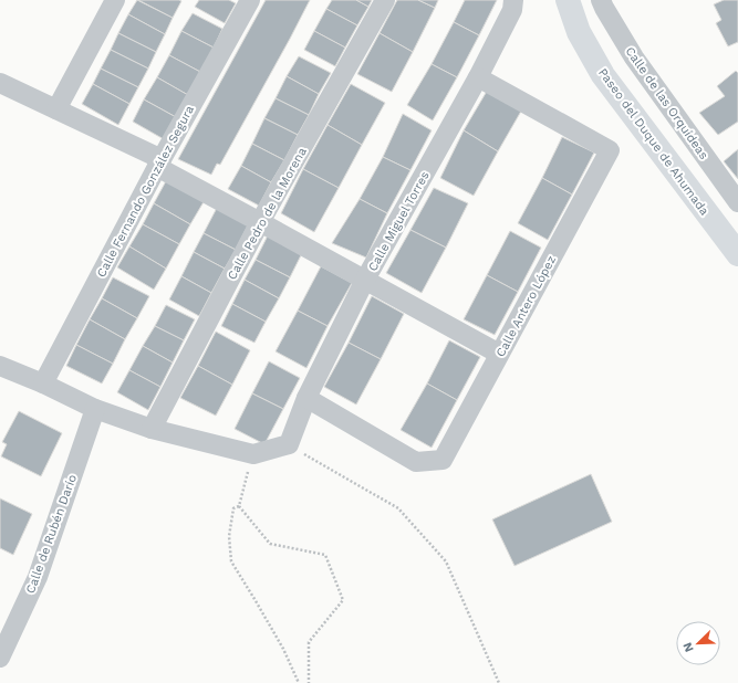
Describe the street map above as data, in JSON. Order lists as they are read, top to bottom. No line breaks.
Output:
{"streets":{"main road":["Paseo del Duque de Ahumada"],"street":["Calle de las Orquídeas","Calle Fernando González Segura","Calle Pedro de la Morena","Calle Miguel Torres","Calle Antero López","Calle de Rubén Darío"]},"crossings":[["Calle Miguel Torres","Calle Antero López"]],"north":"bottom left"}
